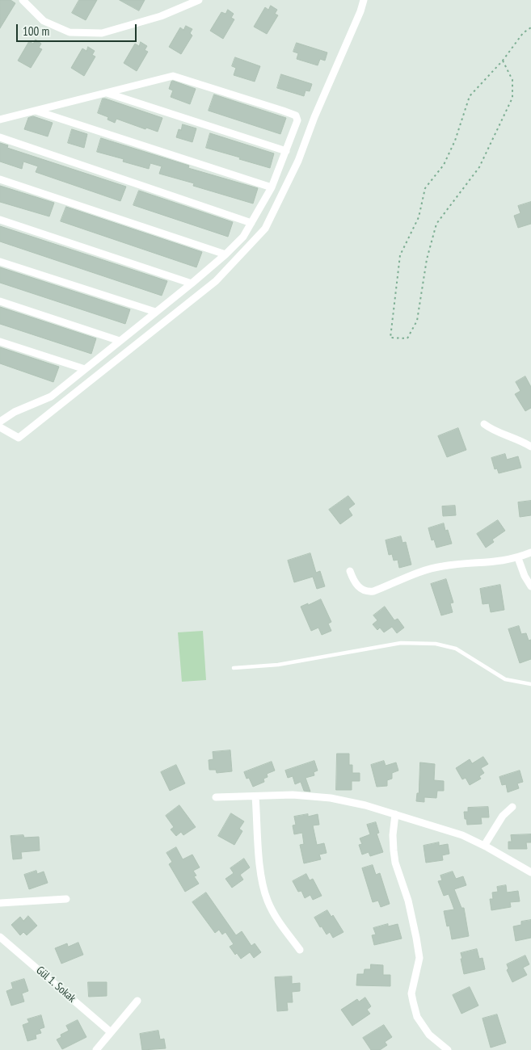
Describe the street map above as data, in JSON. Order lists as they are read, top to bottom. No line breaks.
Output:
{"streets":{"street":["Gül 1. Sokak"]},"scale_bar":"100 m"}
